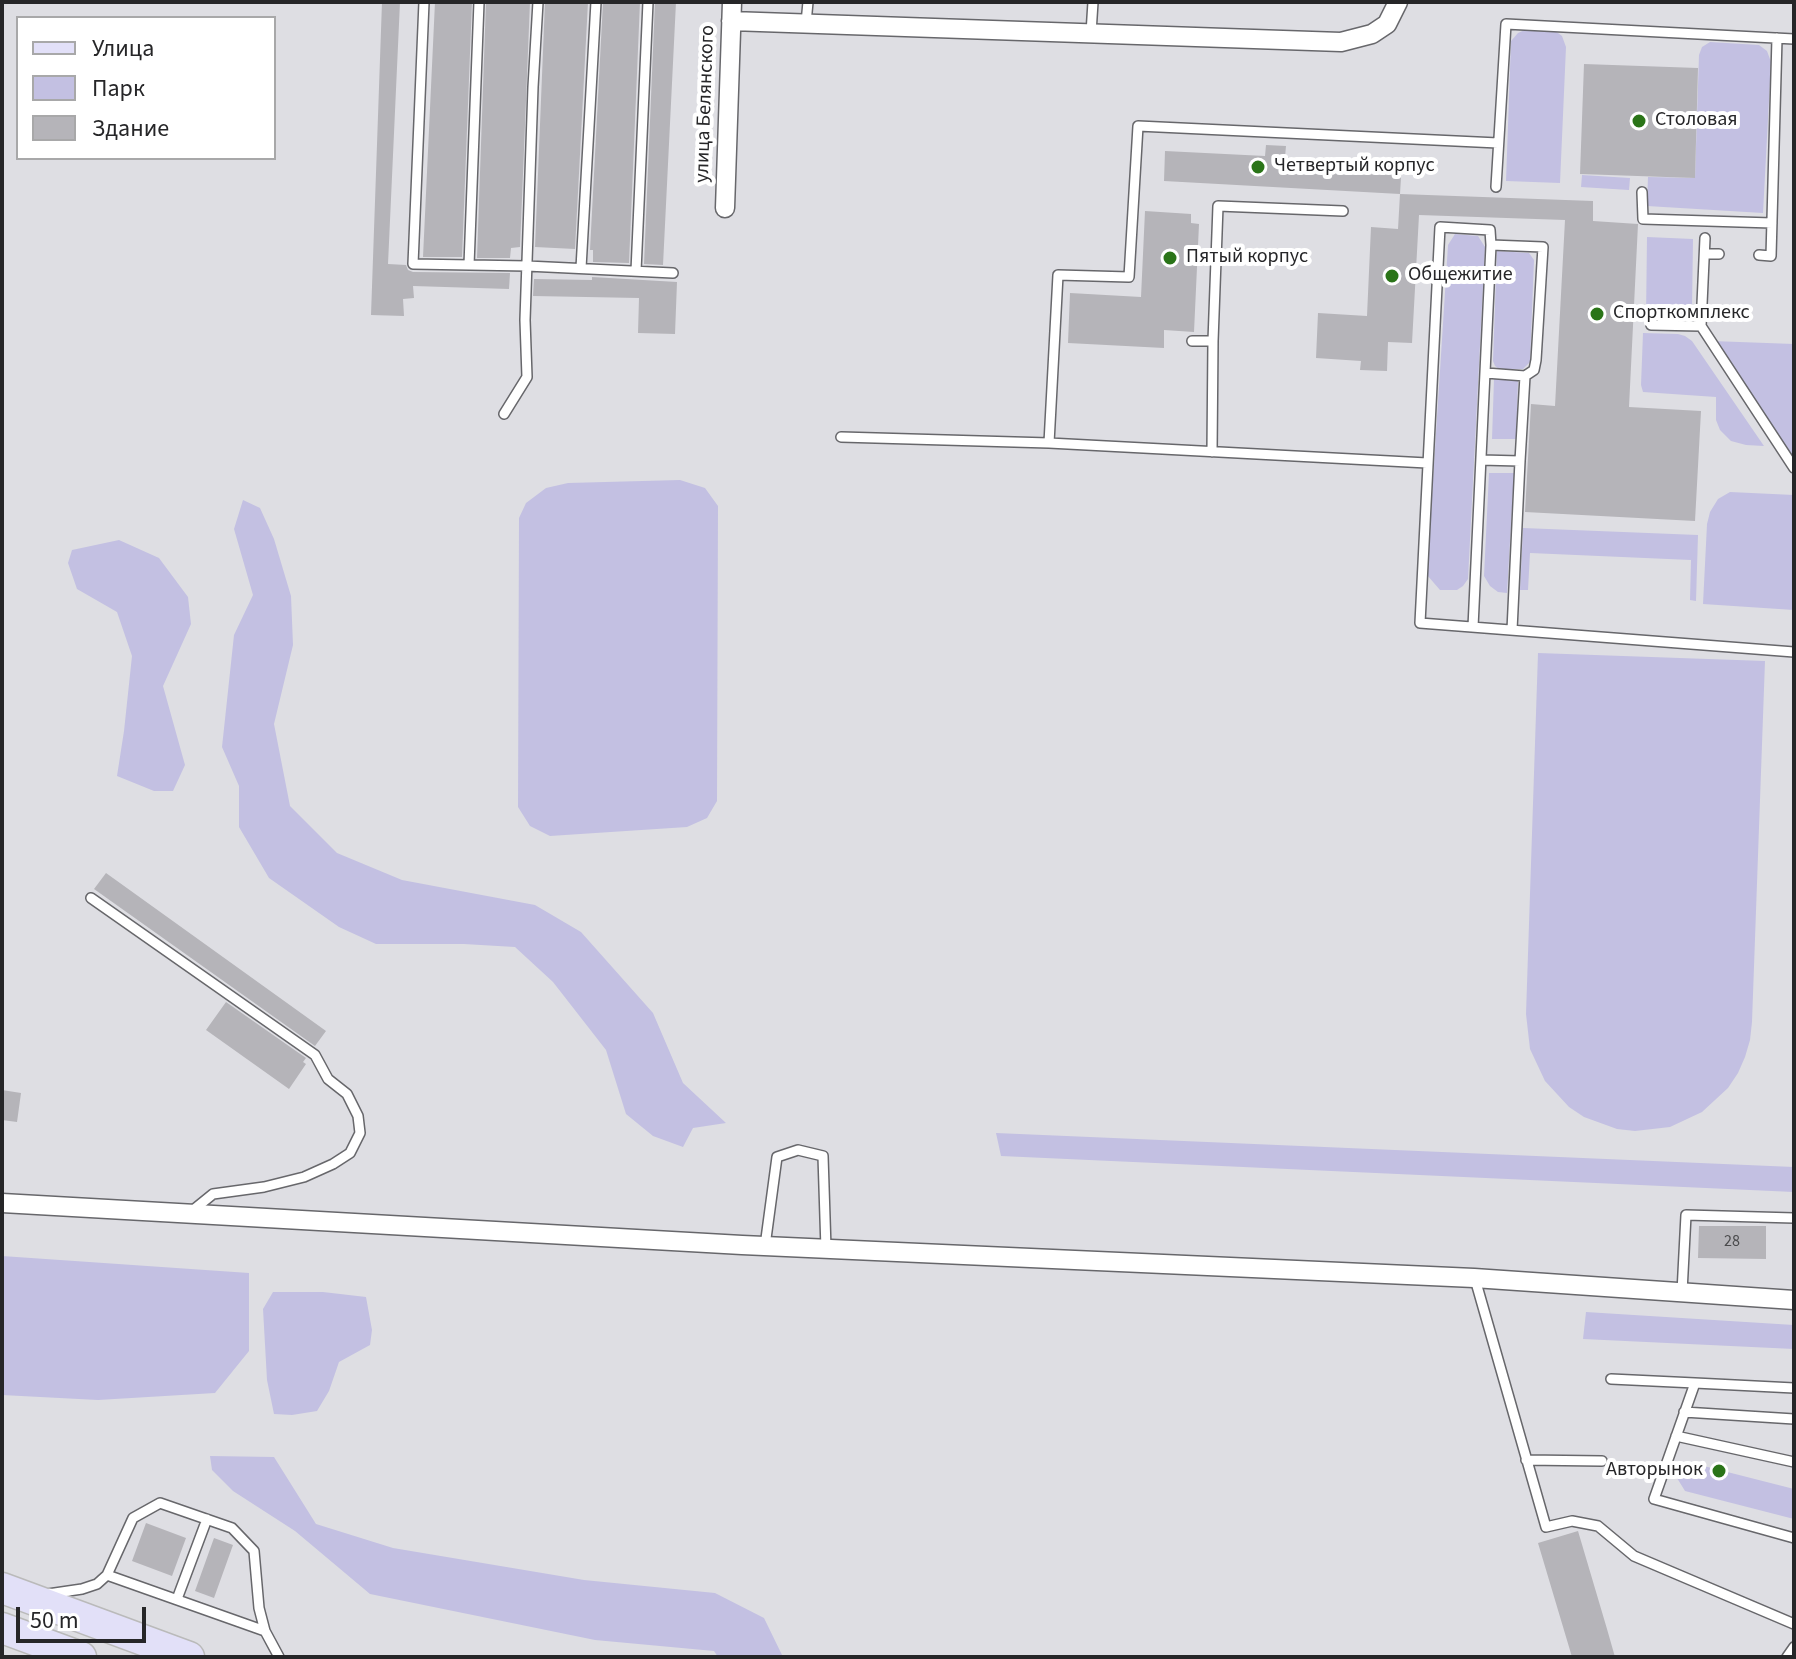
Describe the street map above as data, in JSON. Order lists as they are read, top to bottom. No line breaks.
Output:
{"streets":{"street":["улица Белянского"]},"places":["Столовая","Четвертый корпус","Пятый корпус","Общежитие","Спорткомплекс","Авторынок"],"house_numbers":["28"],"legend":["Улица","Парк","Здание"],"scale_bar":"50 m"}
